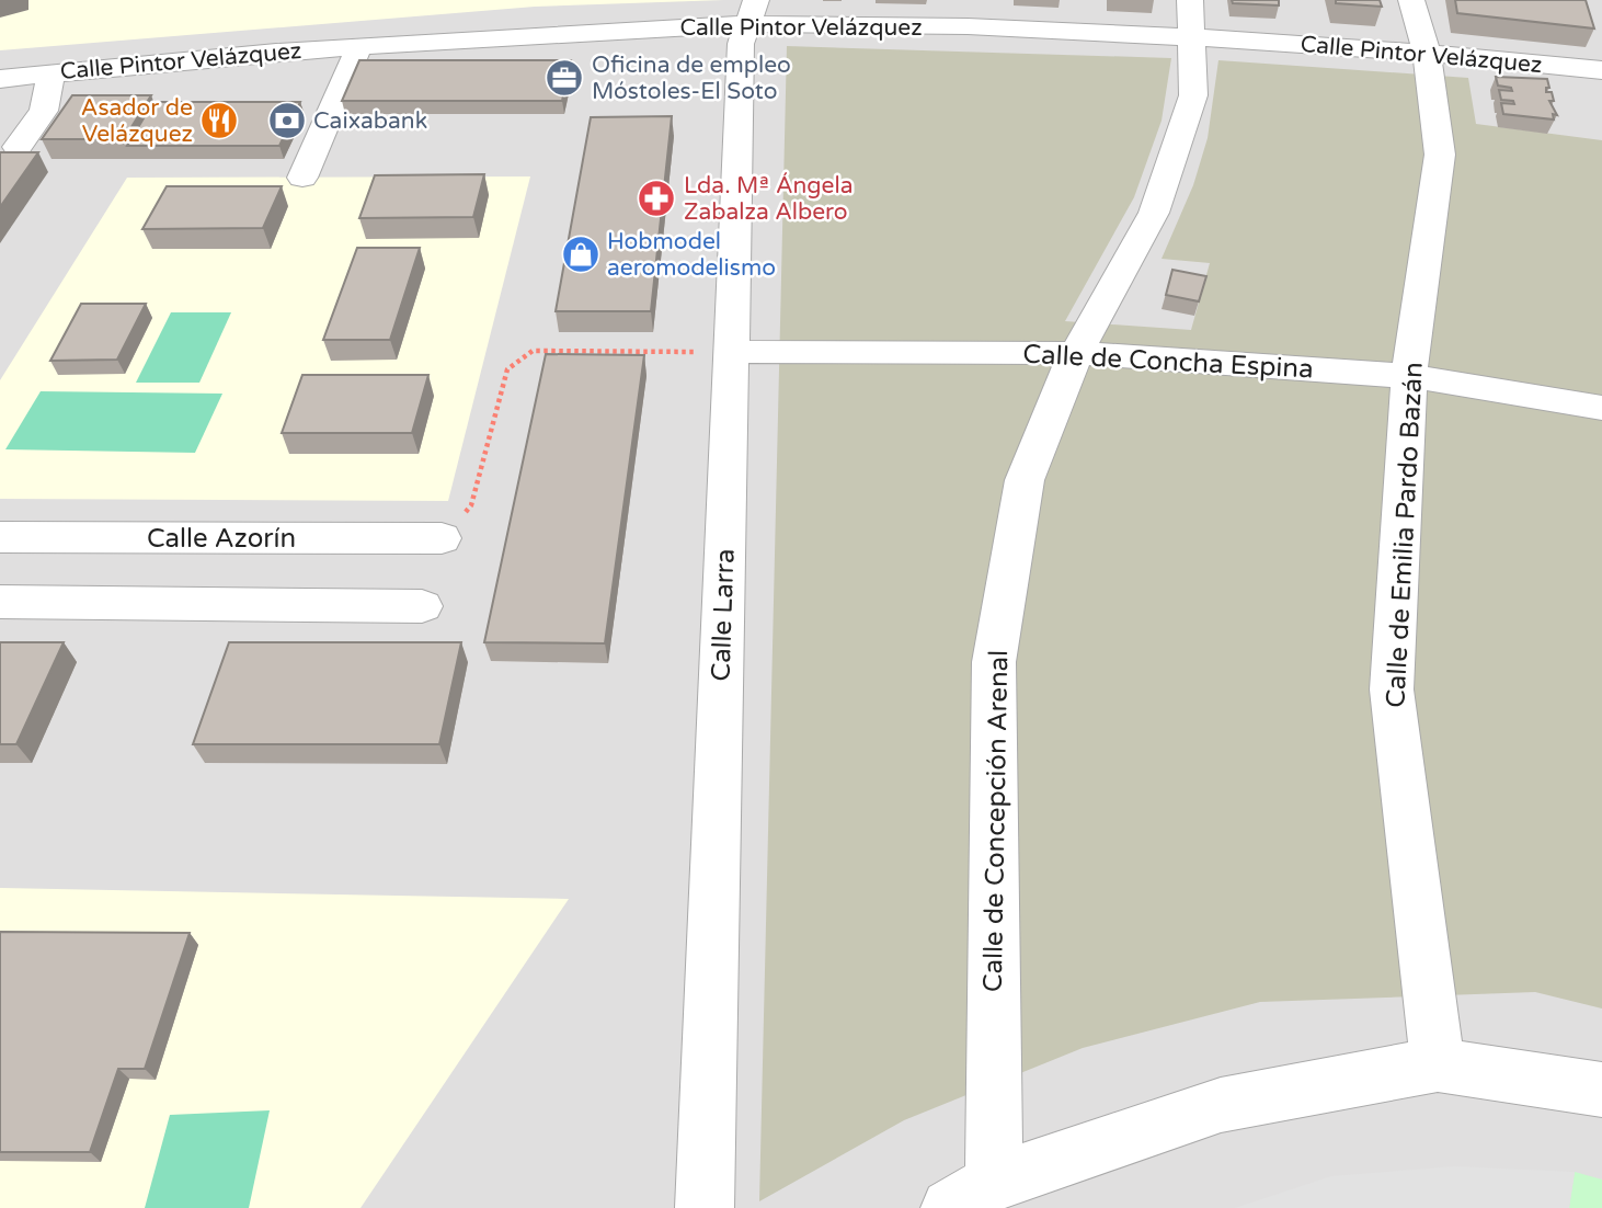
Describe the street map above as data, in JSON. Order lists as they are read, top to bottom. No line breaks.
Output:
{"streets":{"street":["Calle Pintor Velázquez","Calle de Concha Espina","Calle de Emilia Pardo Bazán","Calle Azorín","Calle Larra","Calle de Concepción Arenal"]},"crossings":[["Calle Pintor Velázquez","Calle de Emilia Pardo Bazán"],["Calle Pintor Velázquez","Calle Larra"],["Calle Pintor Velázquez","Calle de Concepción Arenal"],["Calle de Concha Espina","Calle de Emilia Pardo Bazán"],["Calle de Concha Espina","Calle Larra"],["Calle de Concha Espina","Calle de Concepción Arenal"]],"places":{"office":["Oficina de empleo Móstoles-El Soto"],"restaurant":["Asador de Velázquez"],"bank":["Caixabank"],"pharmacy":["Lda. Mª Ángela Zabalza Albero"],"shop":["Hobmodel aeromodelismo"]}}
